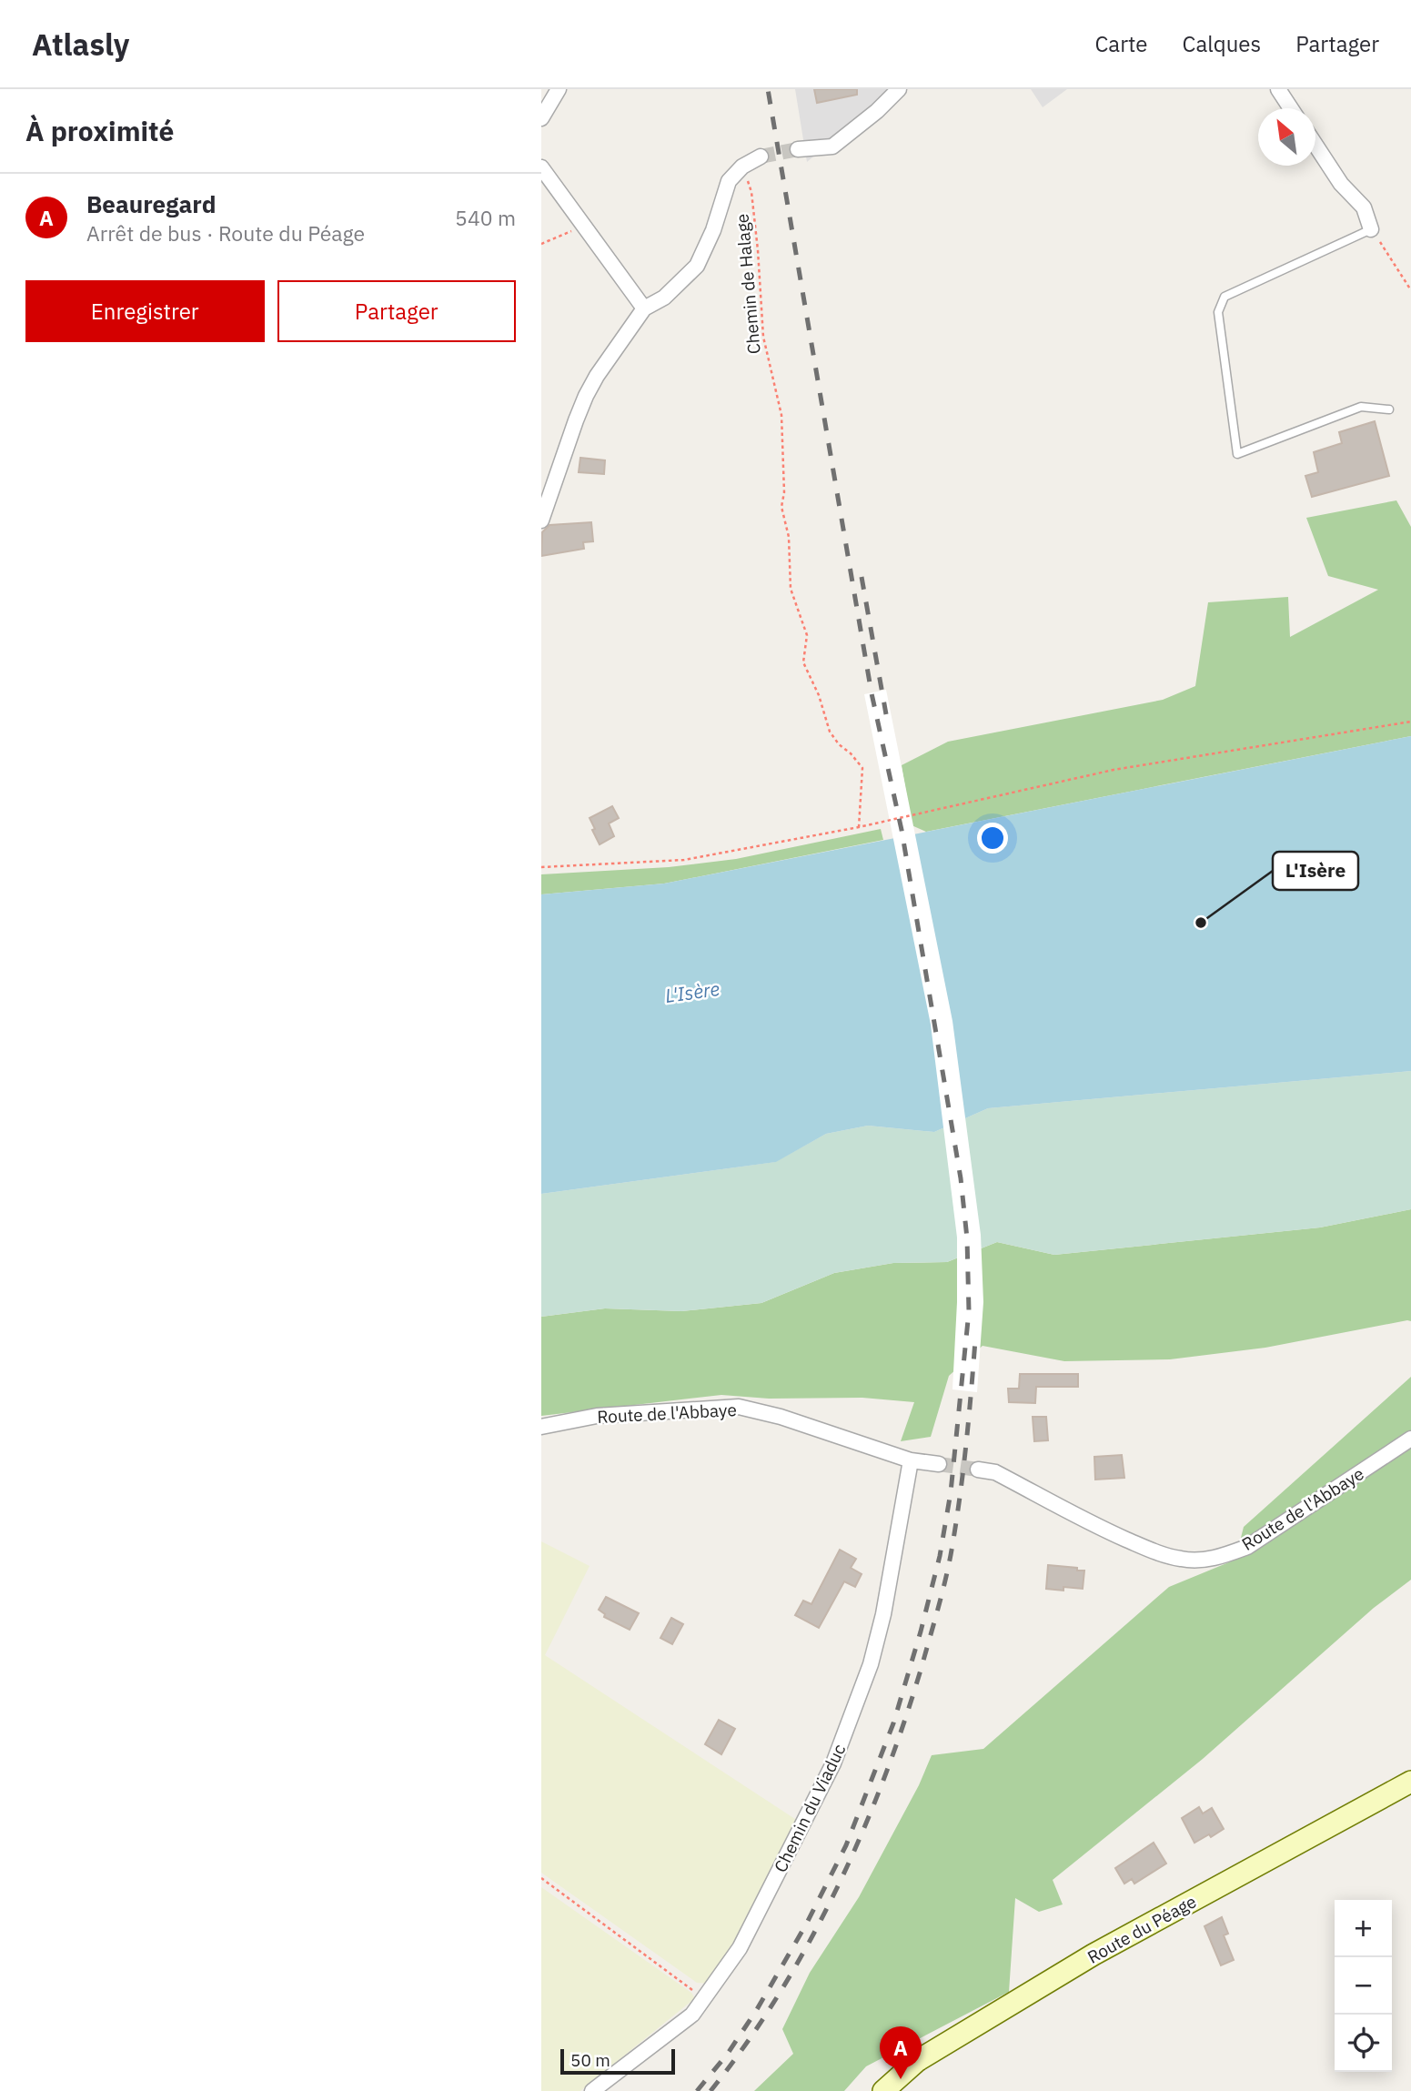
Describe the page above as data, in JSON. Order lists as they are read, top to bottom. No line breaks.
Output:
{"streets":{"street":["Route de l'Abbaye","Chemin du Viaduc","Route du Péage"],"path":["Chemin de Halage"]},"crossings":[["Route de l'Abbaye","Chemin du Viaduc"]],"water":["L'Isère"],"places":["L'Isère"],"scale_bar":"50 m","north":"top left","page":{"header":"Atlasly","nav":["Carte","Calques","Partager"],"heading":"À proximité","list":[{"mark":"A","name":"Beauregard","note":"Arrêt de bus · Route du Péage","value":"540 m"}],"buttons":["Enregistrer","Partager"],"map_buttons":["+","−"],"pins":"A","scale":"50 m"}}
